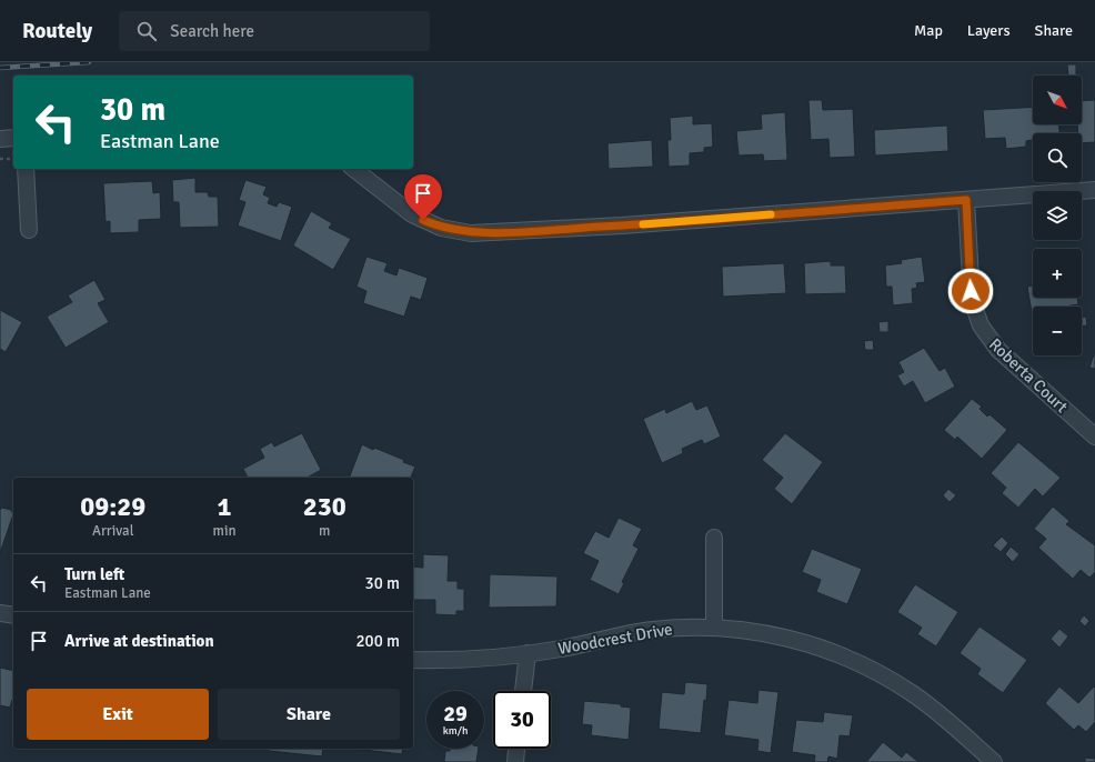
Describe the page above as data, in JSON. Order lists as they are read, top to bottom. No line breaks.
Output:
{"streets":{"street":["Roberta Court","Woodcrest Drive"]},"north":"bottom right","page":{"header":"Routely","search":"Search here","nav":["Map","Layers","Share"],"map_buttons":["+","−"],"turn":["30 m","Eastman Lane"],"eta":["09:29","Arrival","1","min","230","m"],"list":[{"name":"Turn left","note":"Eastman Lane","value":"30 m"},{"name":"Arrive at destination","value":"200 m"}],"buttons":["Exit","Share"],"speed":"29 km/h","limit":"30"}}
